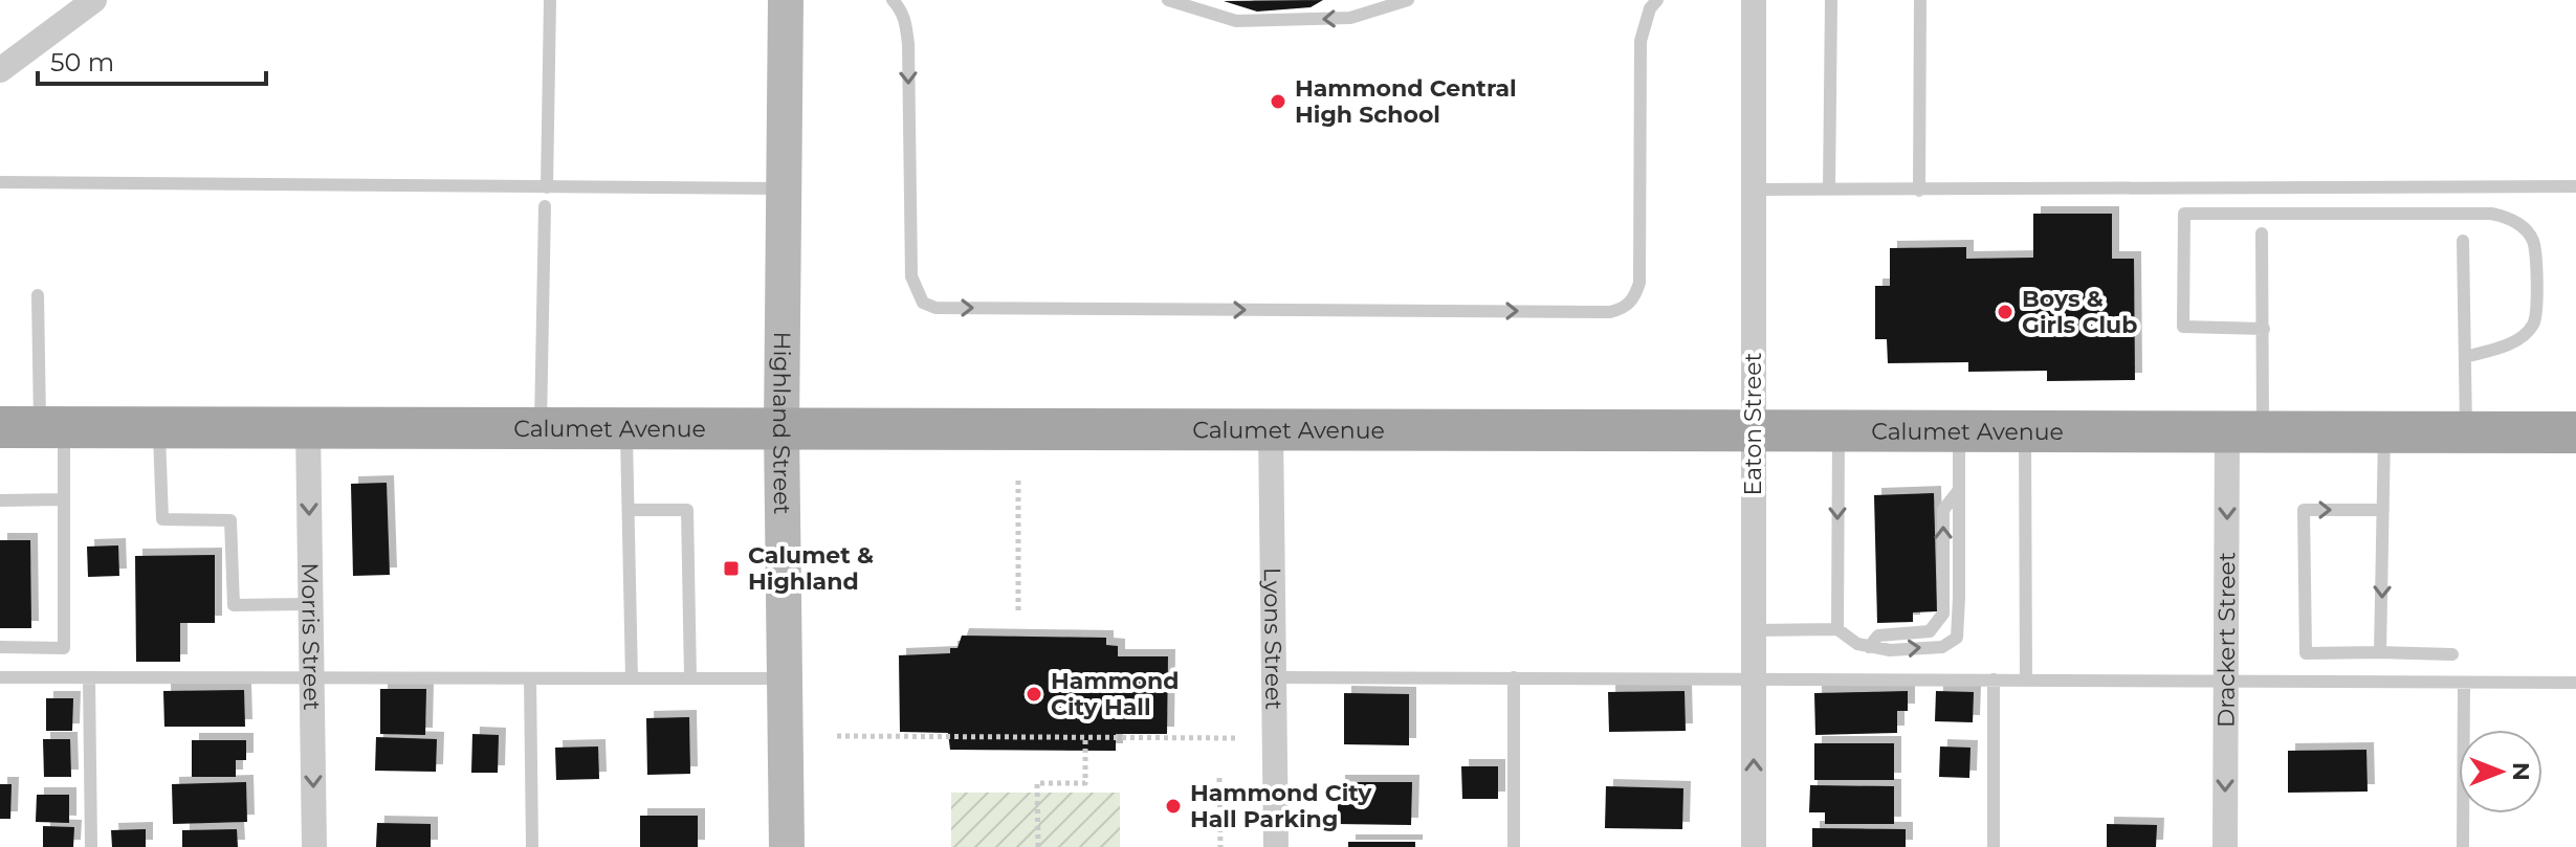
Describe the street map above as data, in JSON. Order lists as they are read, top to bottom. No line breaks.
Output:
{"streets":{"main road":["Calumet Avenue"],"street":["Highland Street","Eaton Street","Morris Street","Lyons Street","Drackert Street"]},"crossings":[["Highland Street","Calumet Avenue"],["Eaton Street","Calumet Avenue"],["Calumet Avenue","Morris Street"],["Calumet Avenue","Lyons Street"],["Calumet Avenue","Drackert Street"]],"one_way":["Morris Street","Drackert Street"],"places":{"other":["Hammond Central High School","Boys & Girls Club","Hammond City Hall","Hammond City Hall Parking"],"transit":["Calumet & Highland"]},"scale_bar":"50 m","north":"right"}
